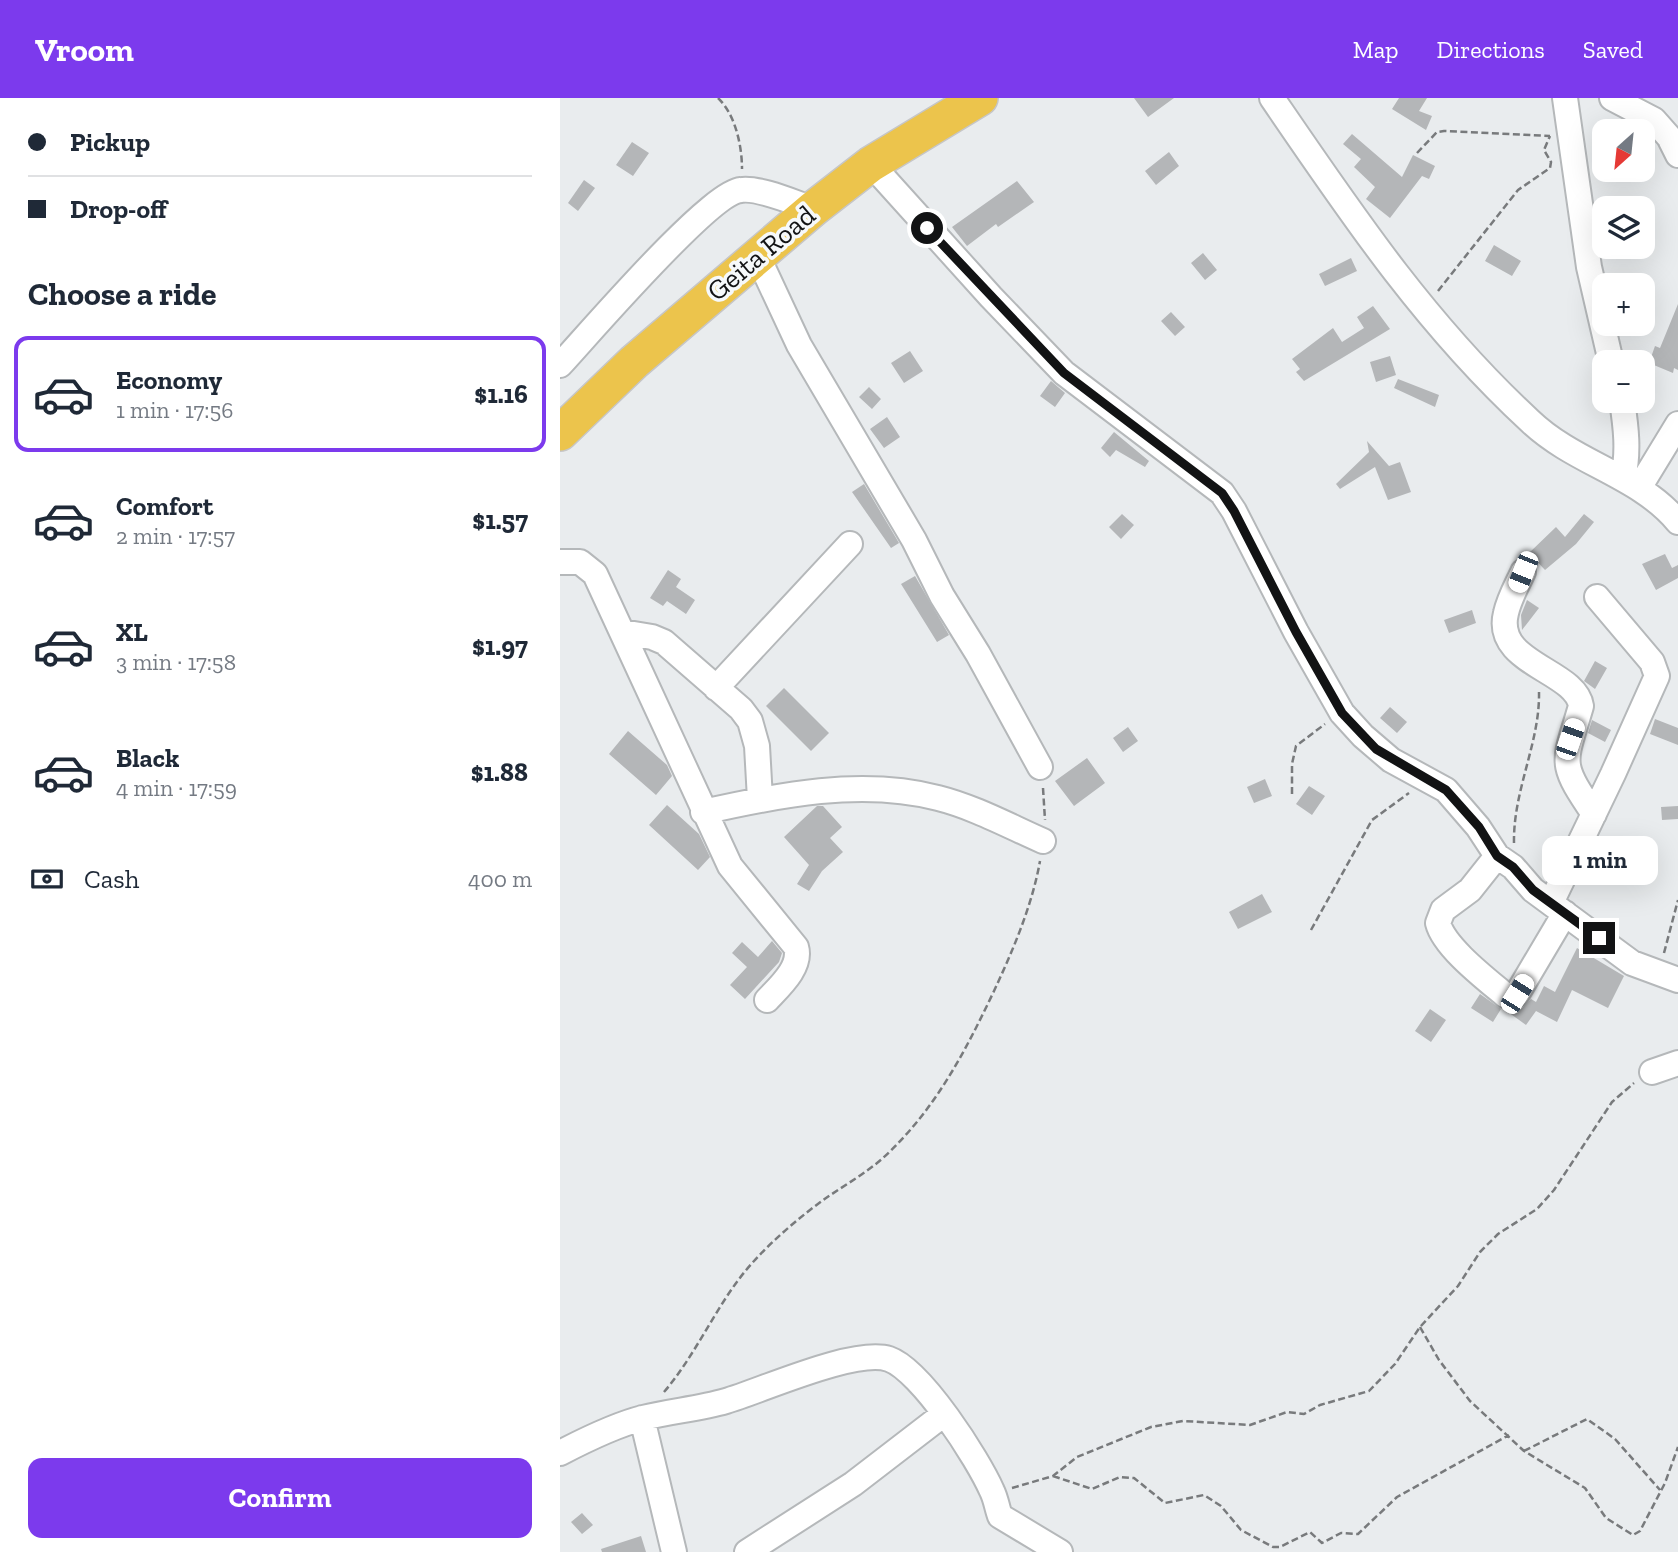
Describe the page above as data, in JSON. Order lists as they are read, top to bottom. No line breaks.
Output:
{"streets":{"highway":["Geita Road"]},"north":"bottom left","page":{"header":"Vroom","nav":["Map","Directions","Saved"],"banner":["Pickup","Drop-off"],"map_buttons":["+","−"],"heading":"Choose a ride","list":[{"name":"Economy","note":"1 min · 17:56","value":"$1.16"},{"name":"Comfort","note":"2 min · 17:57","value":"$1.57"},{"name":"XL","note":"3 min · 17:58","value":"$1.97"},{"name":"Black","note":"4 min · 17:59","value":"$1.88"}],"bubble":"1 min","pay":["Cash","400 m"],"buttons":"Confirm"}}
